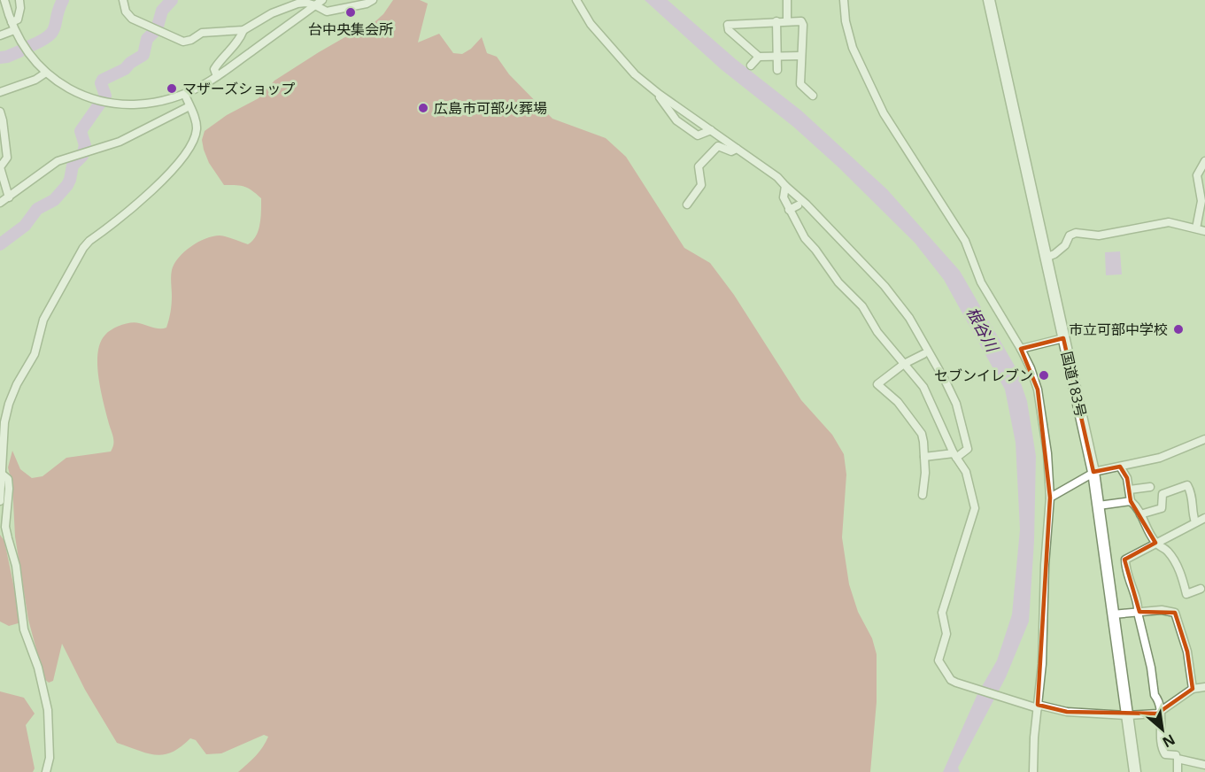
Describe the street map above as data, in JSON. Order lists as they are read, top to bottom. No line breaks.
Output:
{"streets":{"highway":["国道183号"]},"water":["根谷川"],"places":["台中央集会所","マザーズショップ","広島市可部火葬場","市立可部中学校","セブンイレブン"],"north":"bottom right"}
